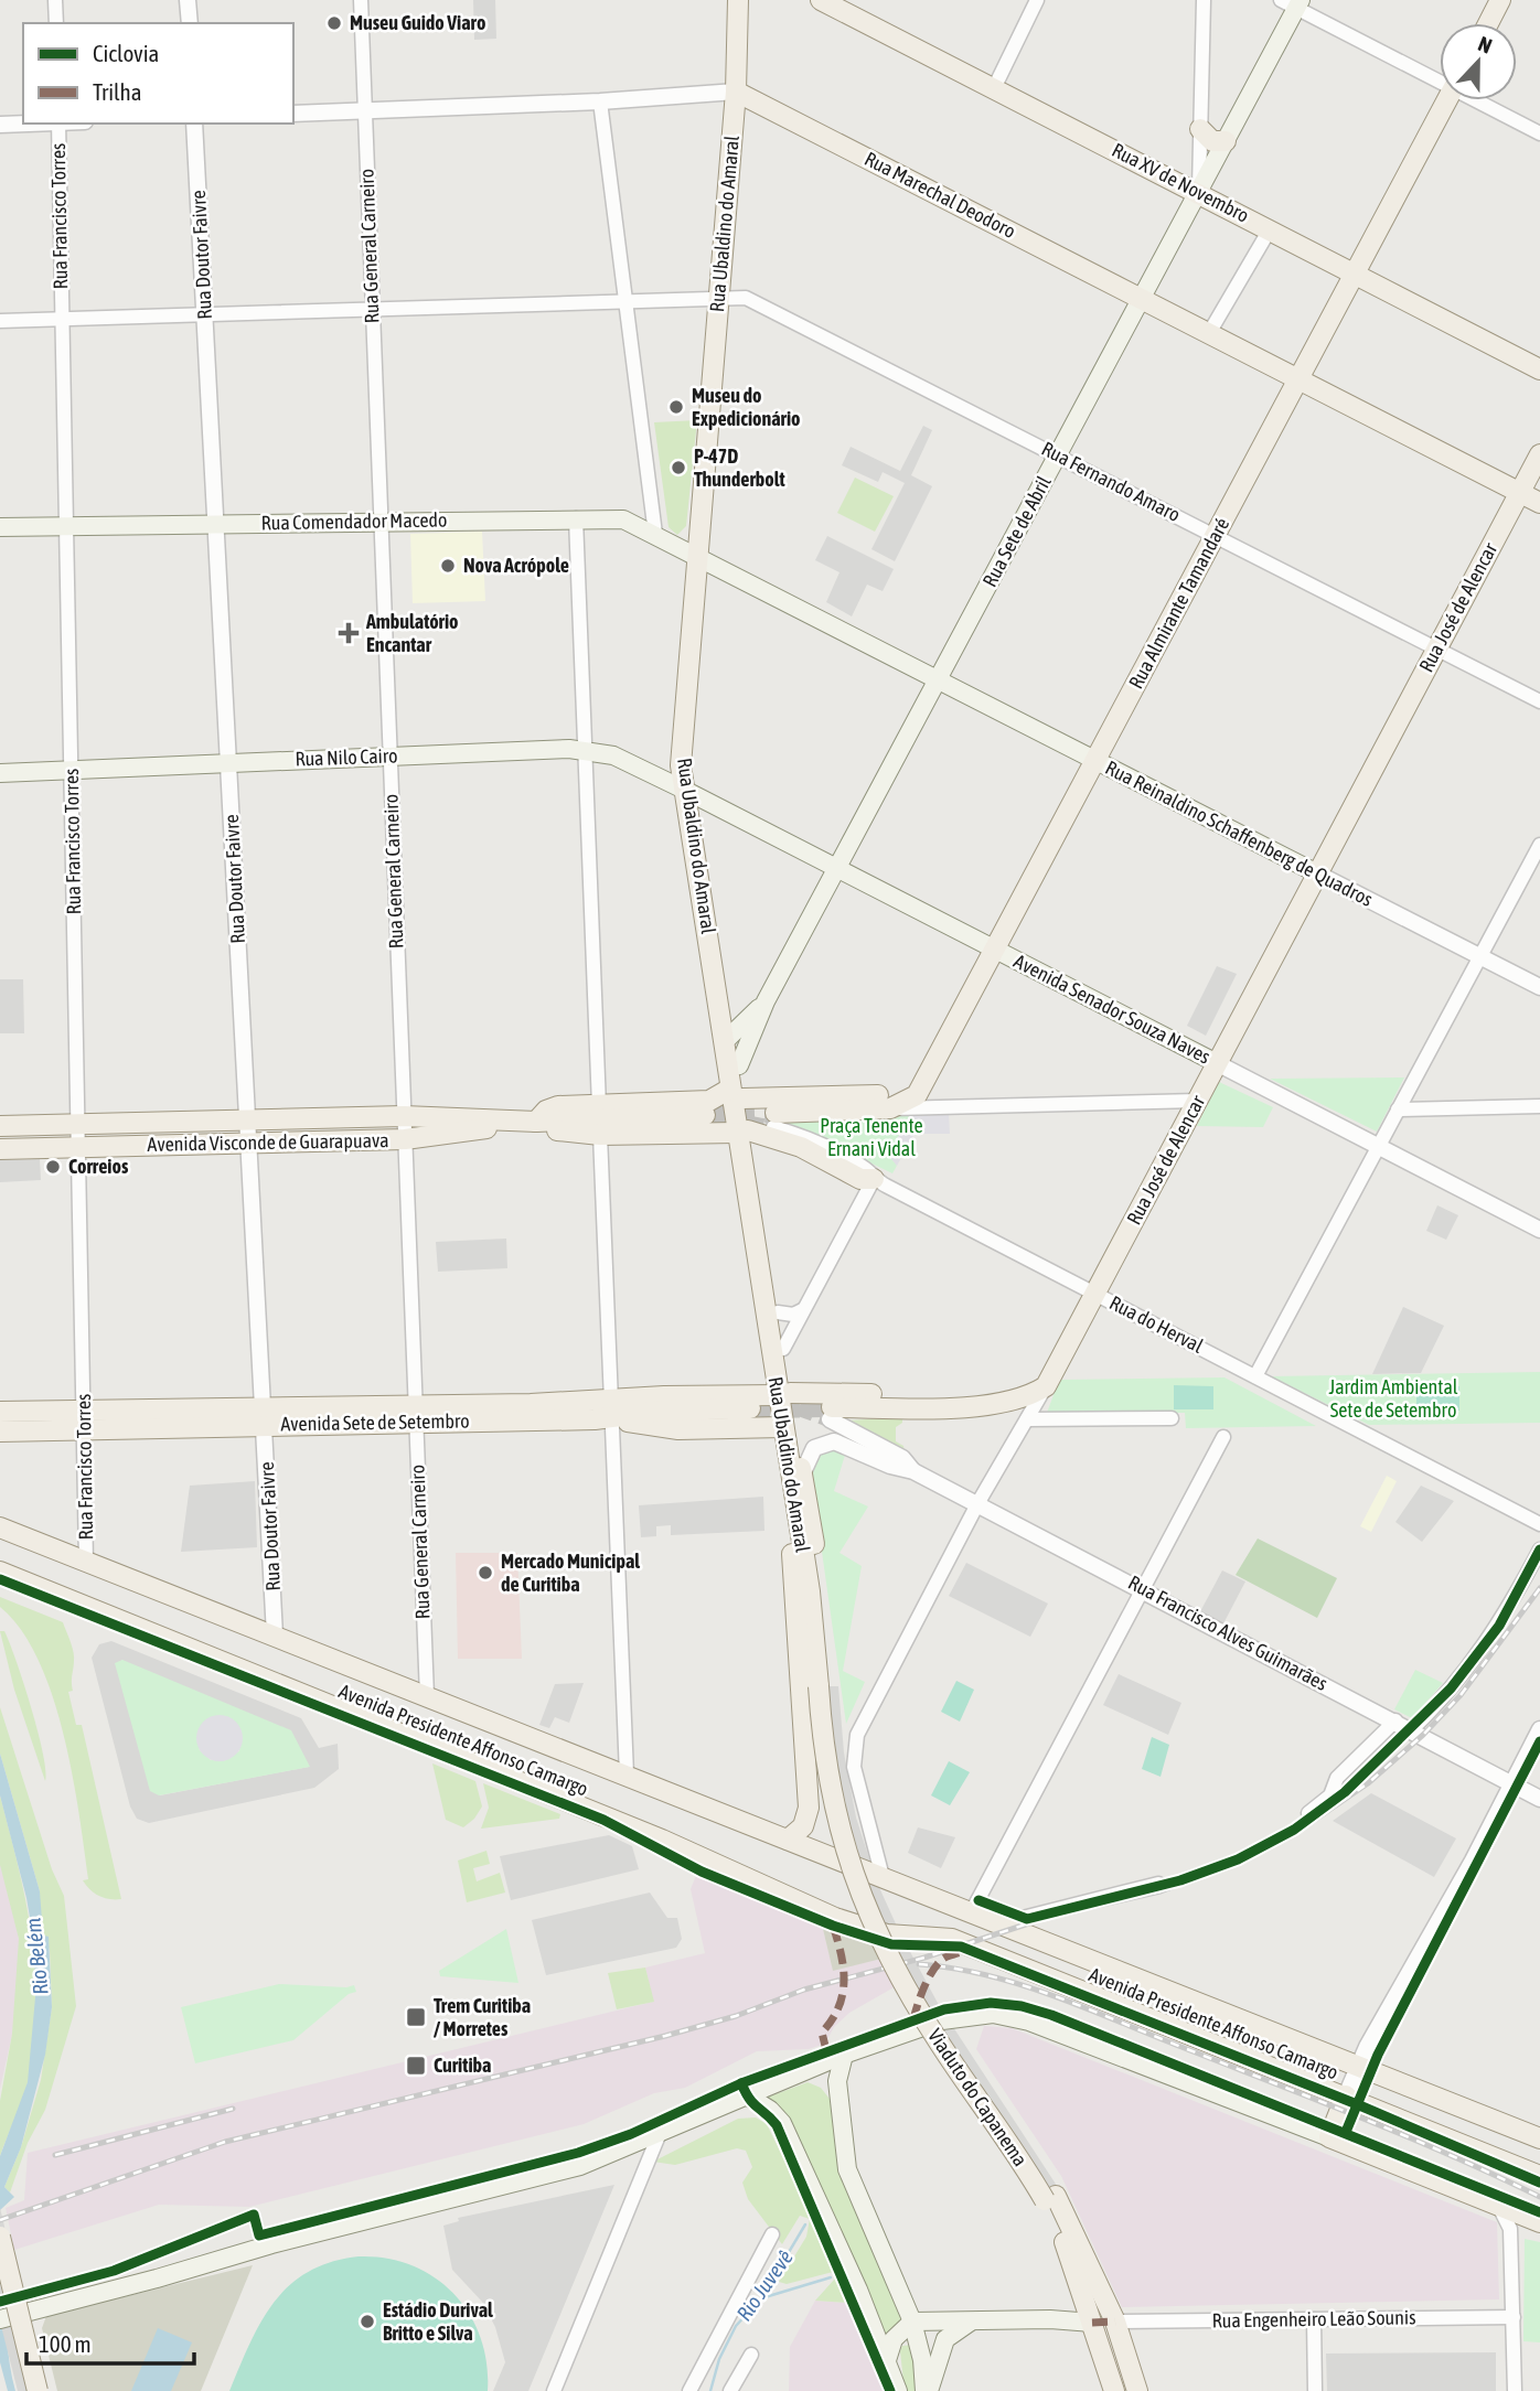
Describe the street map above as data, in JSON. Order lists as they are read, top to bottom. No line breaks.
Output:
{"streets":{"main road":["Rua XV de Novembro","Rua Marechal Deodoro","Rua Ubaldino do Amaral","Rua Comendador Macedo","Rua Sete de Abril","Rua Almirante Tamandaré","Rua José de Alencar","Rua Nilo Cairo","Rua Reinaldino Schaffenberg de Quadros","Avenida Senador Souza Naves","Avenida Visconde de Guarapuava","Avenida Sete de Setembro","Avenida Presidente Affonso Camargo","Viaduto do Capanema"],"street":["Rua Francisco Torres","Rua General Carneiro","Rua Doutor Faivre","Rua Fernando Amaro","Rua do Herval","Rua Francisco Alves Guimarães","Rua Engenheiro Leão Sounis"]},"crossings":[["Rua XV de Novembro","Rua Sete de Abril"],["Rua XV de Novembro","Rua Almirante Tamandaré"],["Rua Marechal Deodoro","Rua Ubaldino do Amaral"],["Rua Marechal Deodoro","Rua Sete de Abril"],["Rua Marechal Deodoro","Rua Almirante Tamandaré"],["Rua Marechal Deodoro","Rua José de Alencar"],["Rua Francisco Torres","Rua Fernando Amaro"],["Rua Francisco Torres","Rua Comendador Macedo"],["Rua Francisco Torres","Rua Nilo Cairo"],["Rua Francisco Torres","Avenida Visconde de Guarapuava"],["Rua Francisco Torres","Avenida Sete de Setembro"],["Rua Francisco Torres","Avenida Presidente Affonso Camargo"],["Rua Ubaldino do Amaral","Rua Fernando Amaro"],["Rua Ubaldino do Amaral","Rua Comendador Macedo"],["Rua Ubaldino do Amaral","Rua Sete de Abril"],["Rua Ubaldino do Amaral","Rua Nilo Cairo"],["Rua Ubaldino do Amaral","Rua Reinaldino Schaffenberg de Quadros"],["Rua Ubaldino do Amaral","Avenida Senador Souza Naves"],["Rua Ubaldino do Amaral","Rua Francisco Alves Guimarães"],["Rua Ubaldino do Amaral","Viaduto do Capanema"],["Rua General Carneiro","Rua Fernando Amaro"],["Rua General Carneiro","Rua Comendador Macedo"],["Rua General Carneiro","Rua Nilo Cairo"],["Rua General Carneiro","Avenida Visconde de Guarapuava"],["Rua General Carneiro","Avenida Sete de Setembro"],["Rua General Carneiro","Avenida Presidente Affonso Camargo"],["Rua Doutor Faivre","Rua Fernando Amaro"],["Rua Doutor Faivre","Rua Comendador Macedo"],["Rua Doutor Faivre","Rua Nilo Cairo"],["Rua Doutor Faivre","Avenida Visconde de Guarapuava"],["Rua Doutor Faivre","Avenida Sete de Setembro"],["Rua Doutor Faivre","Avenida Presidente Affonso Camargo"],["Rua Fernando Amaro","Rua Sete de Abril"],["Rua Fernando Amaro","Rua Almirante Tamandaré"],["Rua Fernando Amaro","Rua José de Alencar"],["Rua Comendador Macedo","Rua Reinaldino Schaffenberg de Quadros"],["Rua Sete de Abril","Rua Reinaldino Schaffenberg de Quadros"],["Rua Sete de Abril","Avenida Senador Souza Naves"],["Rua Almirante Tamandaré","Rua Reinaldino Schaffenberg de Quadros"],["Rua Almirante Tamandaré","Avenida Senador Souza Naves"],["Rua José de Alencar","Rua Reinaldino Schaffenberg de Quadros"],["Rua José de Alencar","Avenida Senador Souza Naves"],["Rua José de Alencar","Rua do Herval"],["Rua José de Alencar","Rua Francisco Alves Guimarães"],["Rua José de Alencar","Avenida Presidente Affonso Camargo"],["Rua Nilo Cairo","Avenida Senador Souza Naves"]],"water":["Rio Belém","Rio Juvevê"],"parks":["Praça Tenente Ernani Vidal","Jardim Ambiental Sete de Setembro"],"places":{"other":["Museu Guido Viaro","Museu do Expedicionário","P-47D Thunderbolt","Nova Acrópole","Correios","Mercado Municipal de Curitiba","Estádio Durival Britto e Silva"],"health":["Ambulatório Encantar"],"transit":["Trem Curitiba / Morretes","Curitiba"]},"legend":["Ciclovia","Trilha"],"scale_bar":"100 m","north":"top"}
